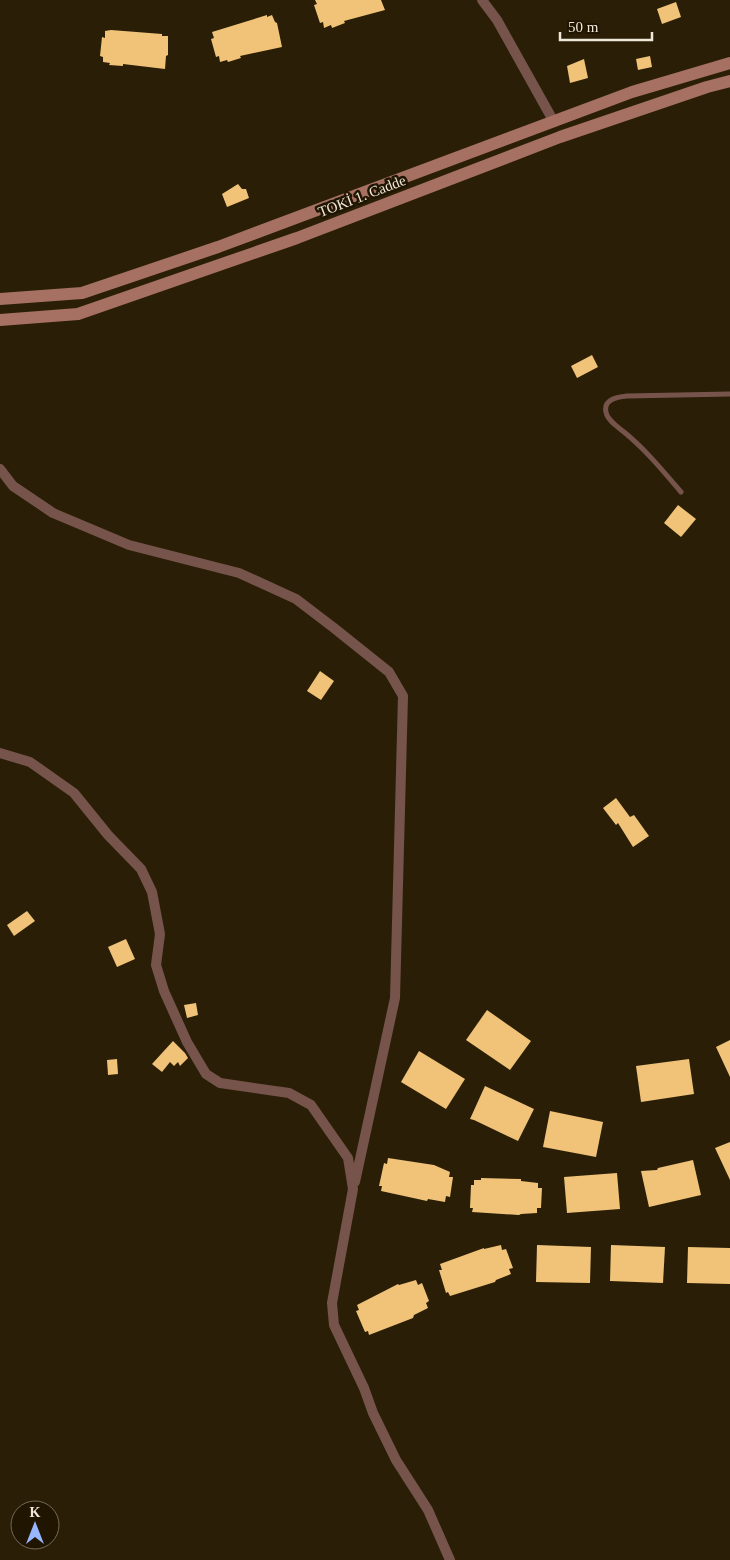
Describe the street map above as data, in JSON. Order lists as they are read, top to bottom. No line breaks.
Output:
{"streets":{"main road":["TOKİ 1. Cadde"]},"scale_bar":"50 m","north":"top"}
